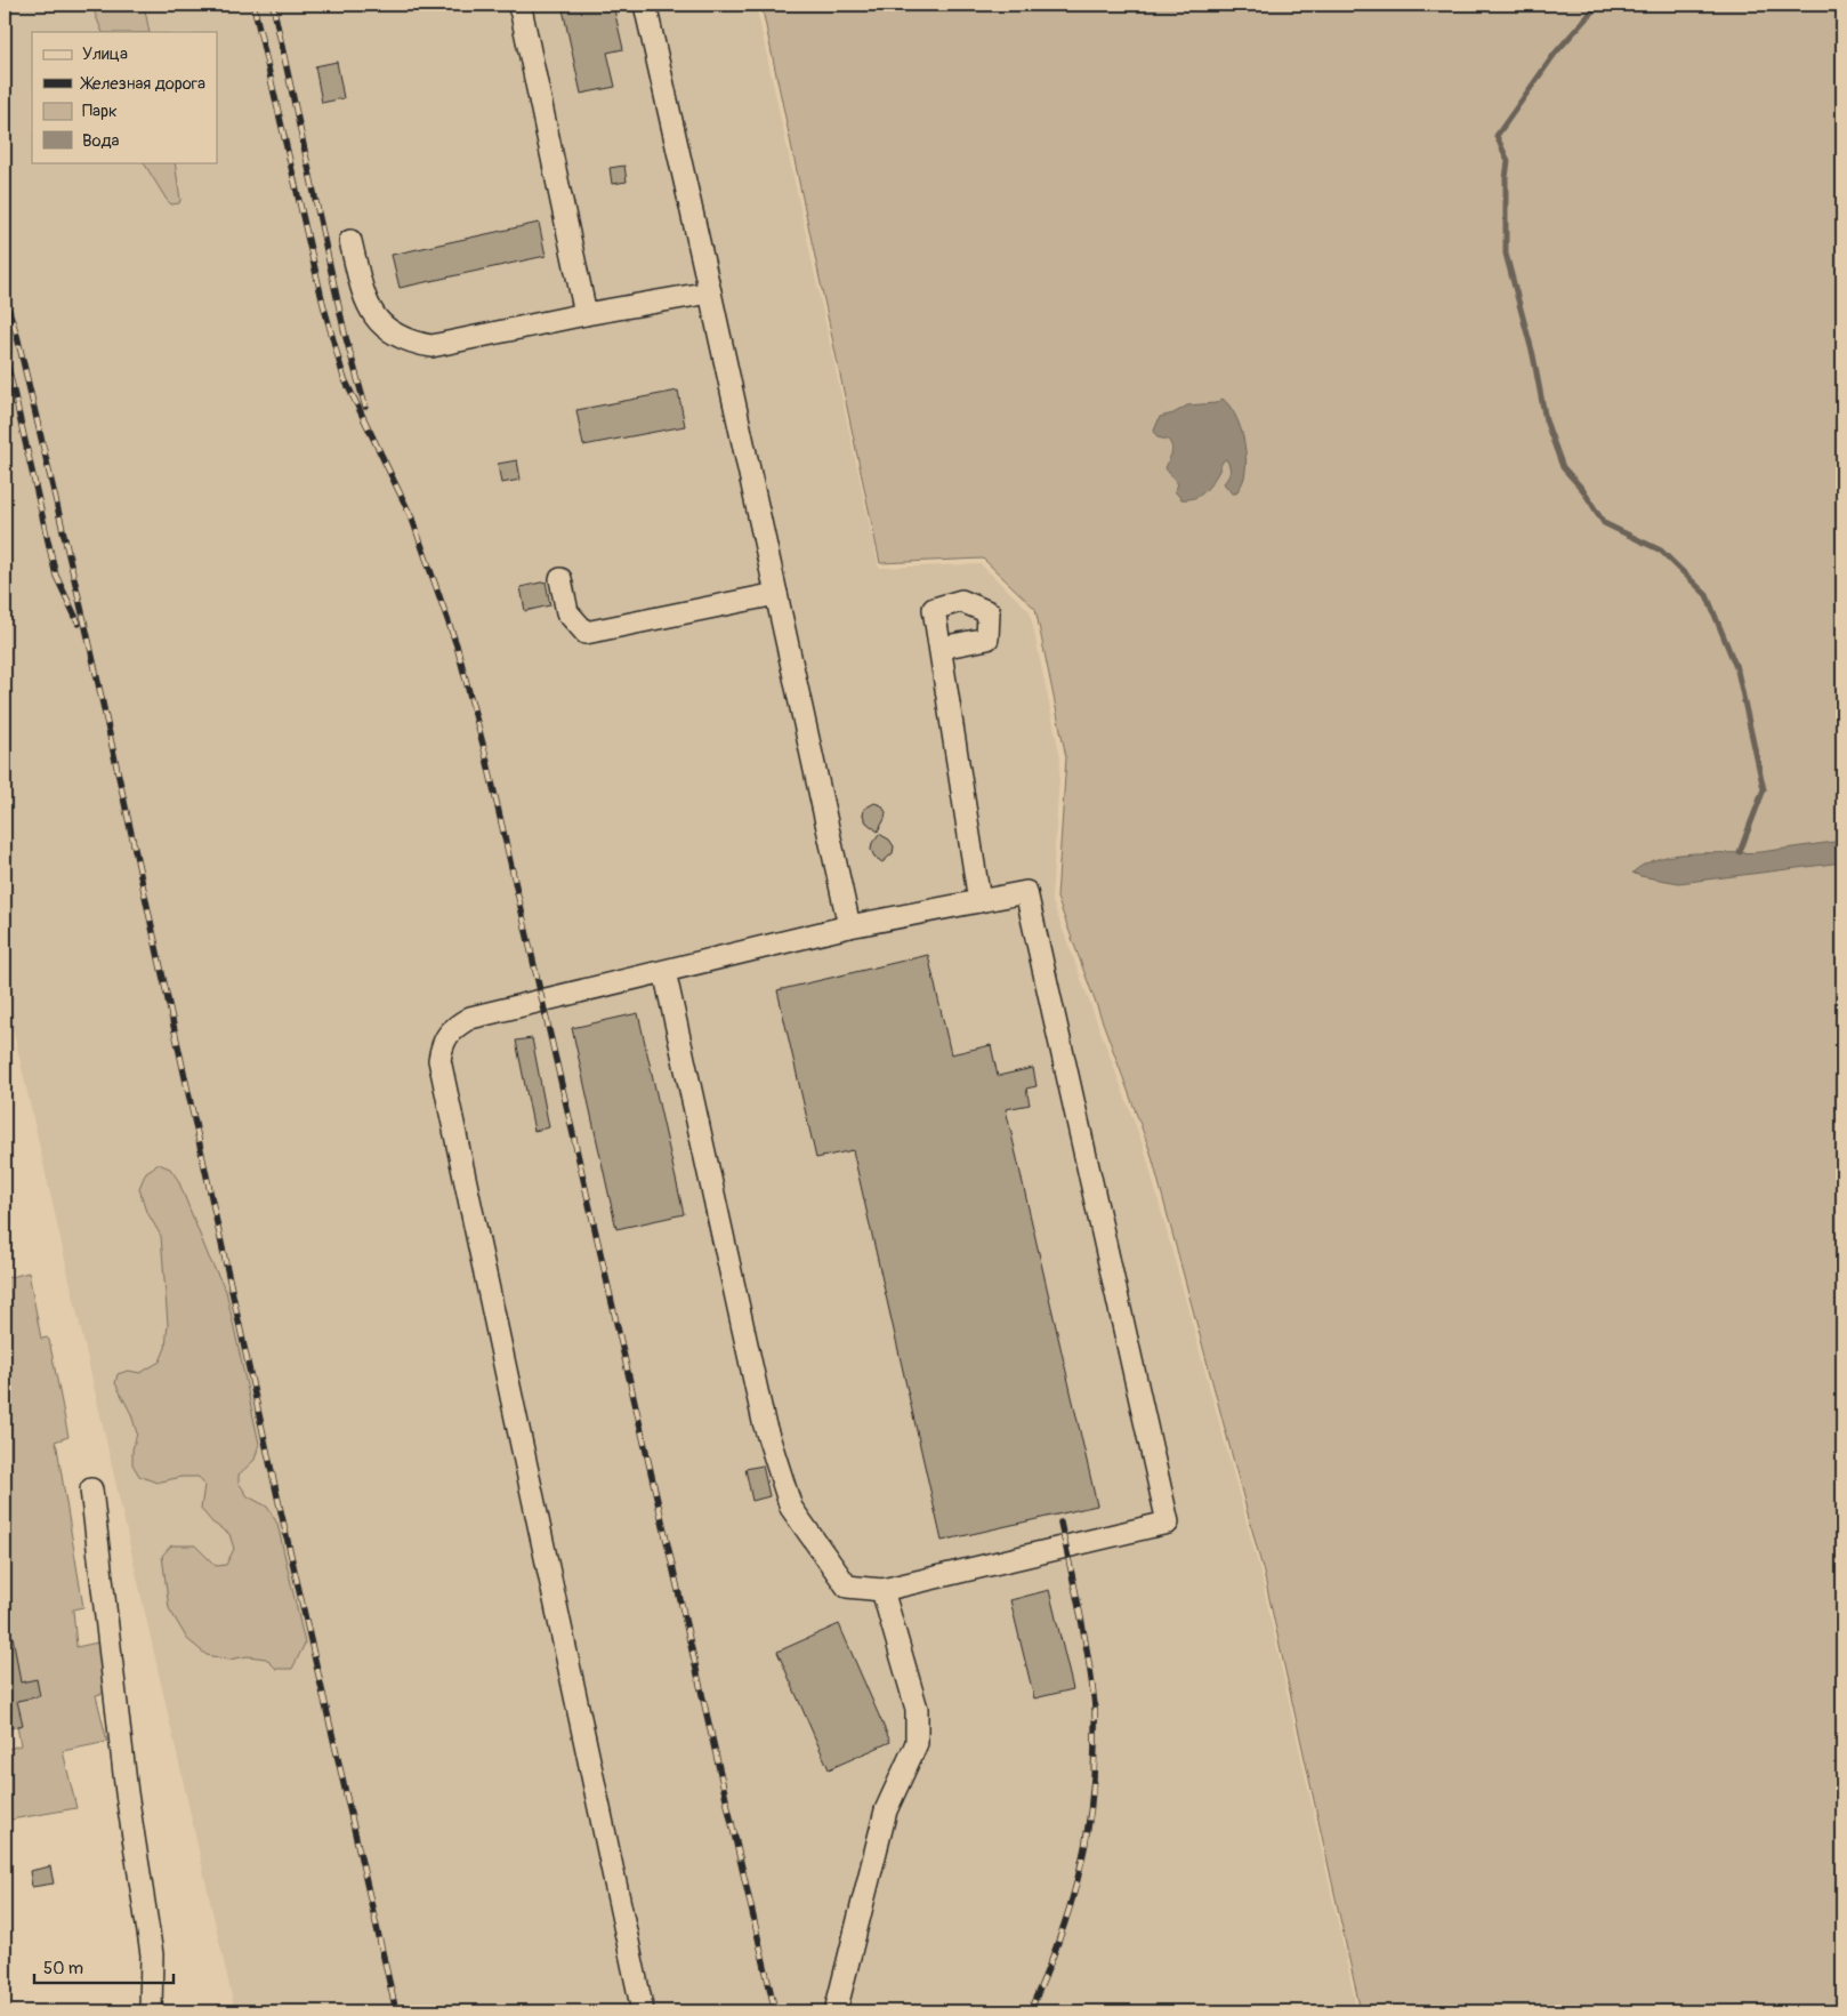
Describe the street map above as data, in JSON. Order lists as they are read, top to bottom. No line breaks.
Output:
{"legend":["Улица","Железная дорога","Парк","Вода"],"scale_bar":"50 m"}
